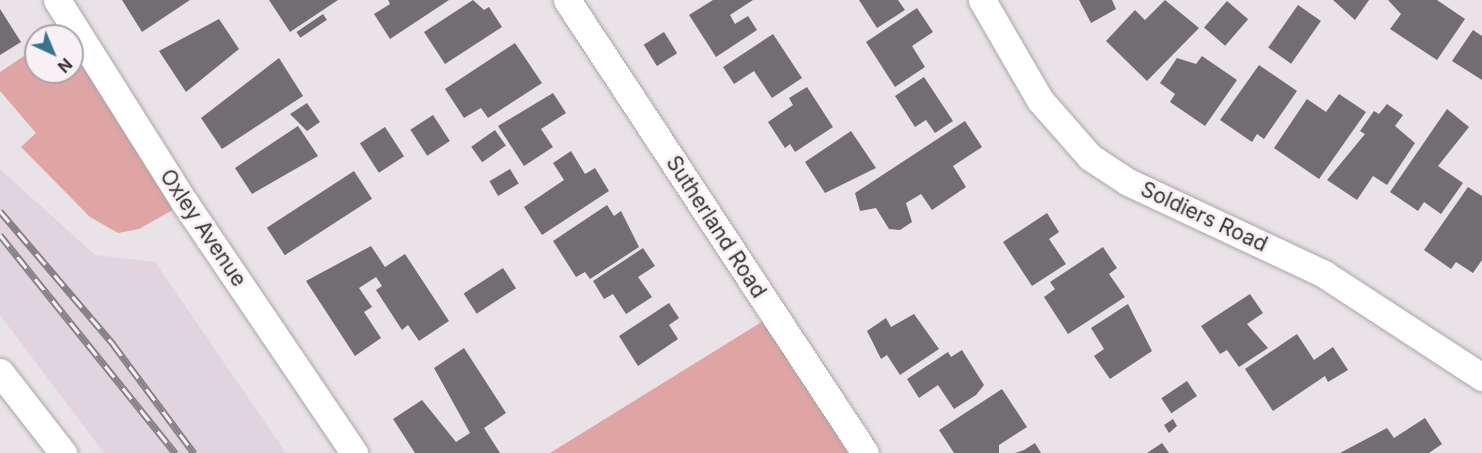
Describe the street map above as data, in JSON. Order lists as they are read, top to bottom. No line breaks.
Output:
{"streets":{"street":["Soldiers Road","Sutherland Road","Oxley Avenue"]},"north":"bottom right"}
